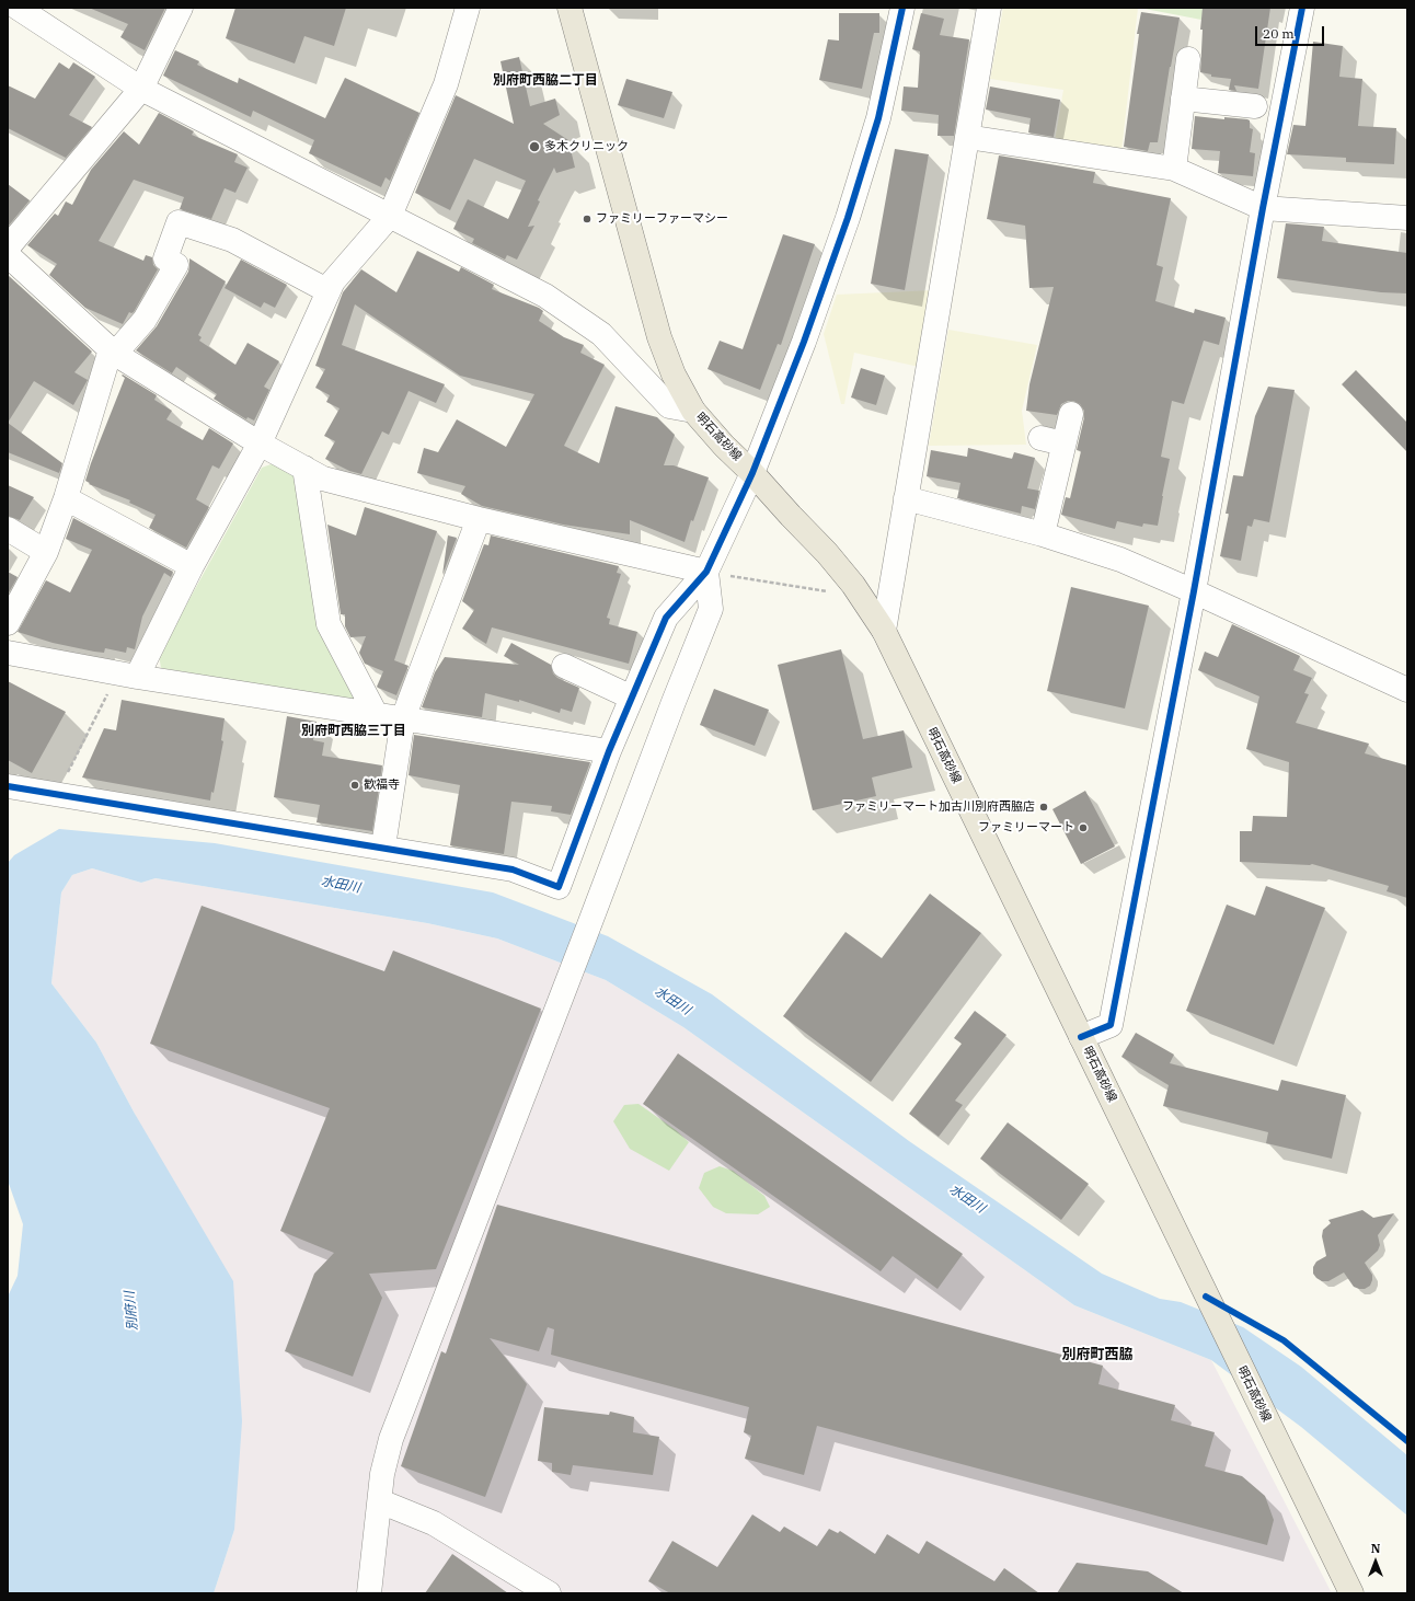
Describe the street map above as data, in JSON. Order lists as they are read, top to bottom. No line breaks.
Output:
{"streets":{"main road":["明石高砂線"]},"districts":["別府町西脇二丁目","別府町西脇三丁目","別府町西脇"],"water":["水田川","別府川"],"places":["多木クリニック","ファミリーファーマシー","歓福寺","ファミリーマート加古川別府西脇店","ファミリーマート"],"scale_bar":"20 m","north":"top"}
